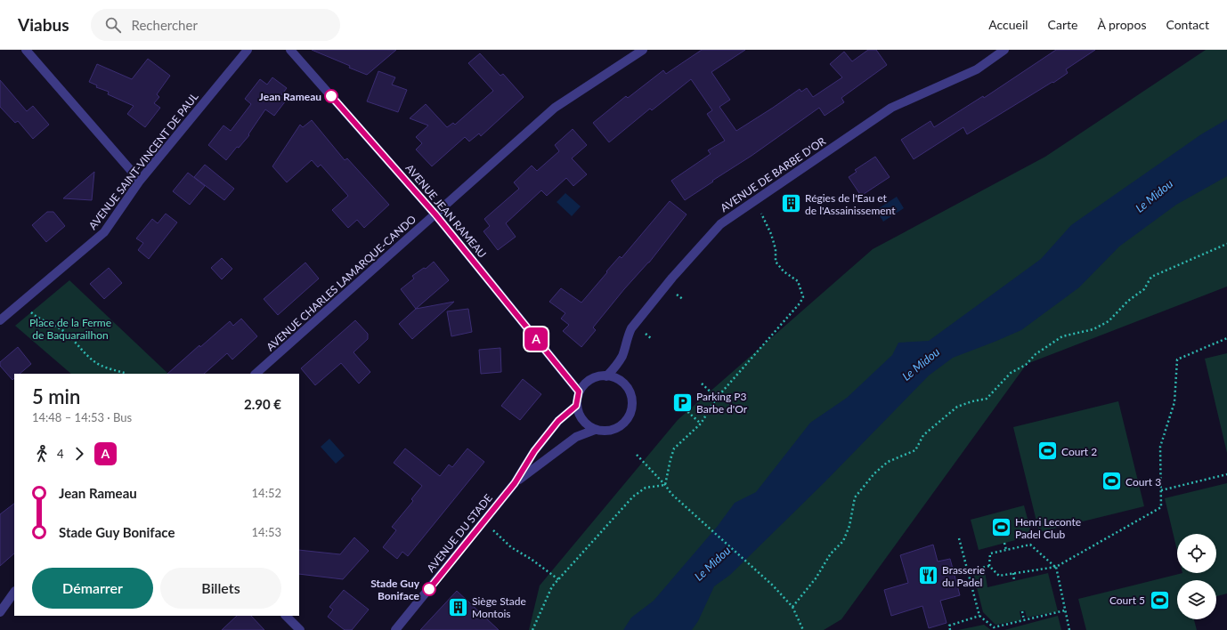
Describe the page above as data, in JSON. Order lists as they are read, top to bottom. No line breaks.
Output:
{"streets":{"street":["AVENUE SAINT-VINCENT DE PAUL","AVENUE DE BARBE D'OR","AVENUE JEAN RAMEAU","AVENUE CHARLES LAMARQUE-CANDO","AVENUE DU STADE"]},"crossings":[["AVENUE DE BARBE D'OR","AVENUE JEAN RAMEAU"],["AVENUE DE BARBE D'OR","AVENUE DU STADE"],["AVENUE JEAN RAMEAU","AVENUE CHARLES LAMARQUE-CANDO"],["AVENUE JEAN RAMEAU","AVENUE DU STADE"]],"water":["Le Midou"],"parks":["Place de la Ferme de Baquarailhon"],"places":{"other":["Jean Rameau","Stade Guy Boniface"],"building":["Régies de l'Eau et de l'Assainissement","Siège Stade Montois"],"parking":["Parking P3 Barbe d'Or"],"sports":["Court 2","Court 3","Henri Leconte Padel Club","Court 5"],"restaurant":["Brasserie du Padel"]},"lines":["bus line A"],"page":{"header":"Viabus","search":"Rechercher","nav":["Accueil","Carte","À propos","Contact"],"on_map":"A","heading":["5 min","14:48 – 14:53 · Bus","2.90 €"],"legs":["4","A"],"list":[{"name":"Jean Rameau","value":"14:52"},{"name":"Stade Guy Boniface","value":"14:53"}],"buttons":["Démarrer","Billets"]}}
